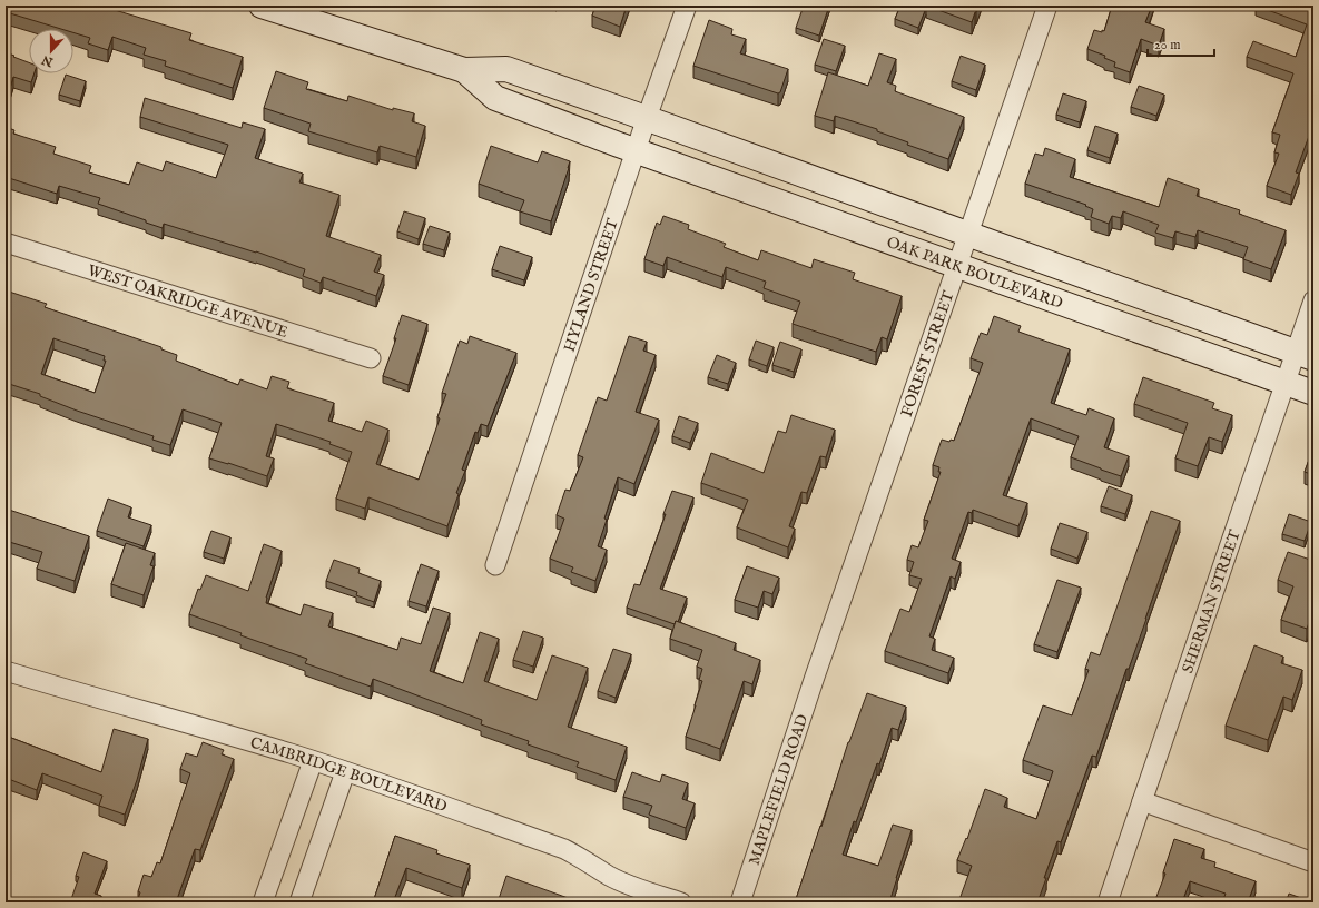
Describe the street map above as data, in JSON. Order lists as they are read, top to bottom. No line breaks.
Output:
{"streets":{"street":["OAK PARK BOULEVARD","HYLAND STREET","WEST OAKRIDGE AVENUE","FOREST STREET","SHERMAN STREET","CAMBRIDGE BOULEVARD","MAPLEFIELD ROAD"]},"crossings":[["OAK PARK BOULEVARD","HYLAND STREET"],["OAK PARK BOULEVARD","FOREST STREET"],["OAK PARK BOULEVARD","SHERMAN STREET"],["FOREST STREET","MAPLEFIELD ROAD"]],"scale_bar":"20 m","north":"bottom"}
